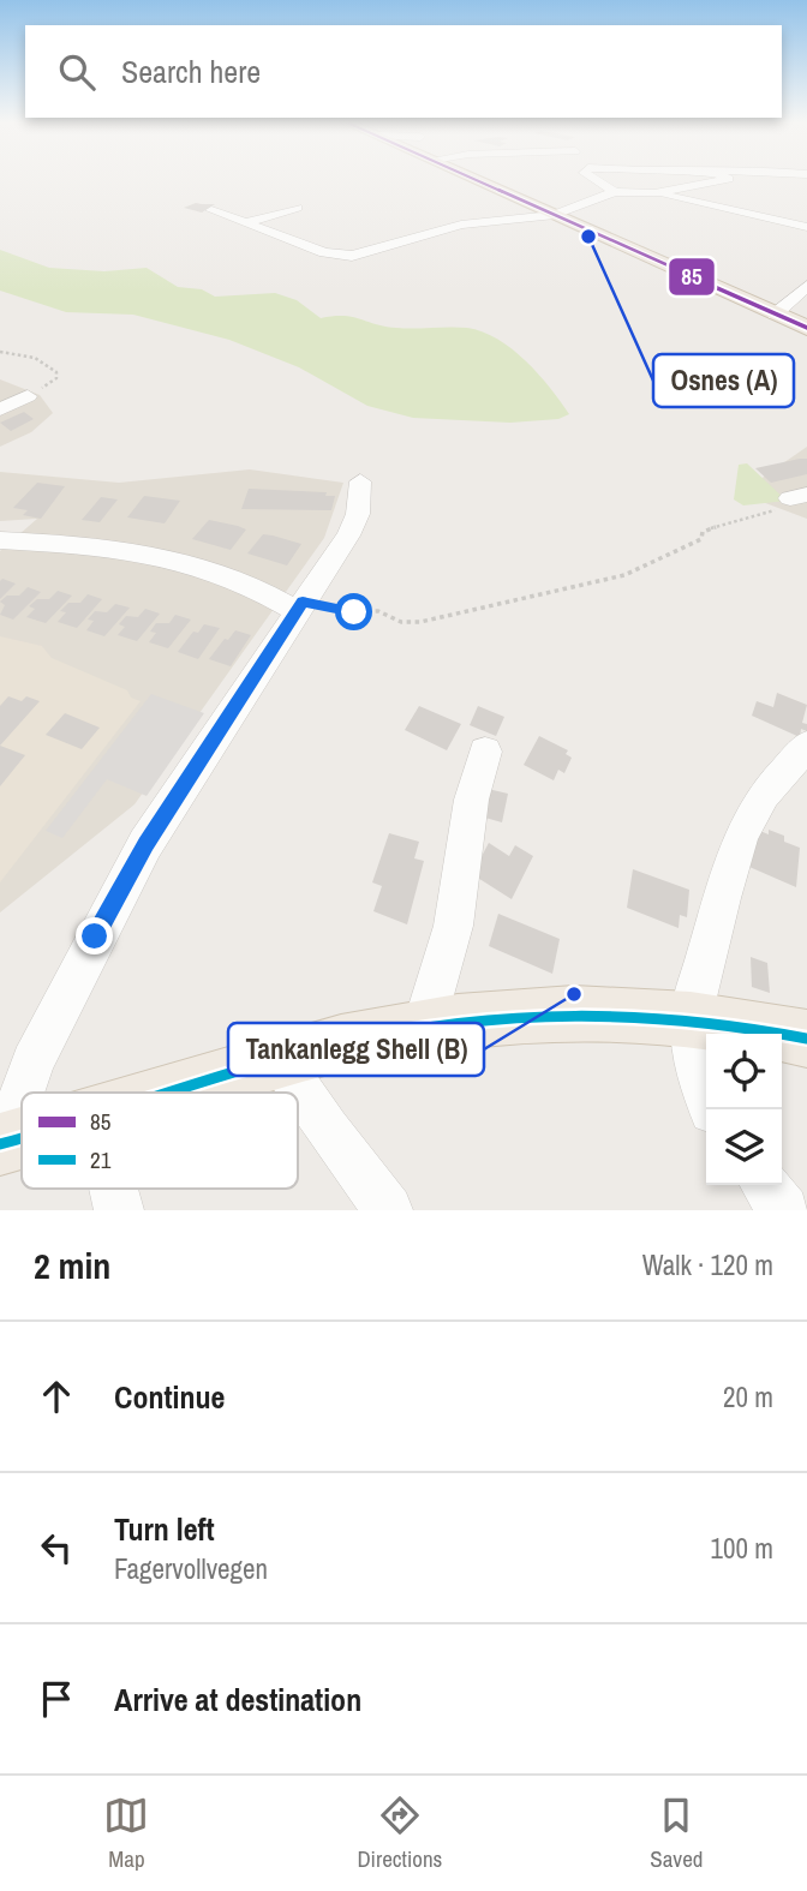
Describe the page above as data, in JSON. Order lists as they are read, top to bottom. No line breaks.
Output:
{"places":["Osnes (A)","Tankanlegg Shell (B)"],"lines":["transit line 85","transit line 21"],"legend":["85","21"],"page":{"search":"Search here","heading":["2 min","Walk · 120 m"],"list":[["Continue","20 m"],["Turn left","Fagervollvegen","100 m"],"Arrive at destination"],"nav":["Map","Directions","Saved"]}}
